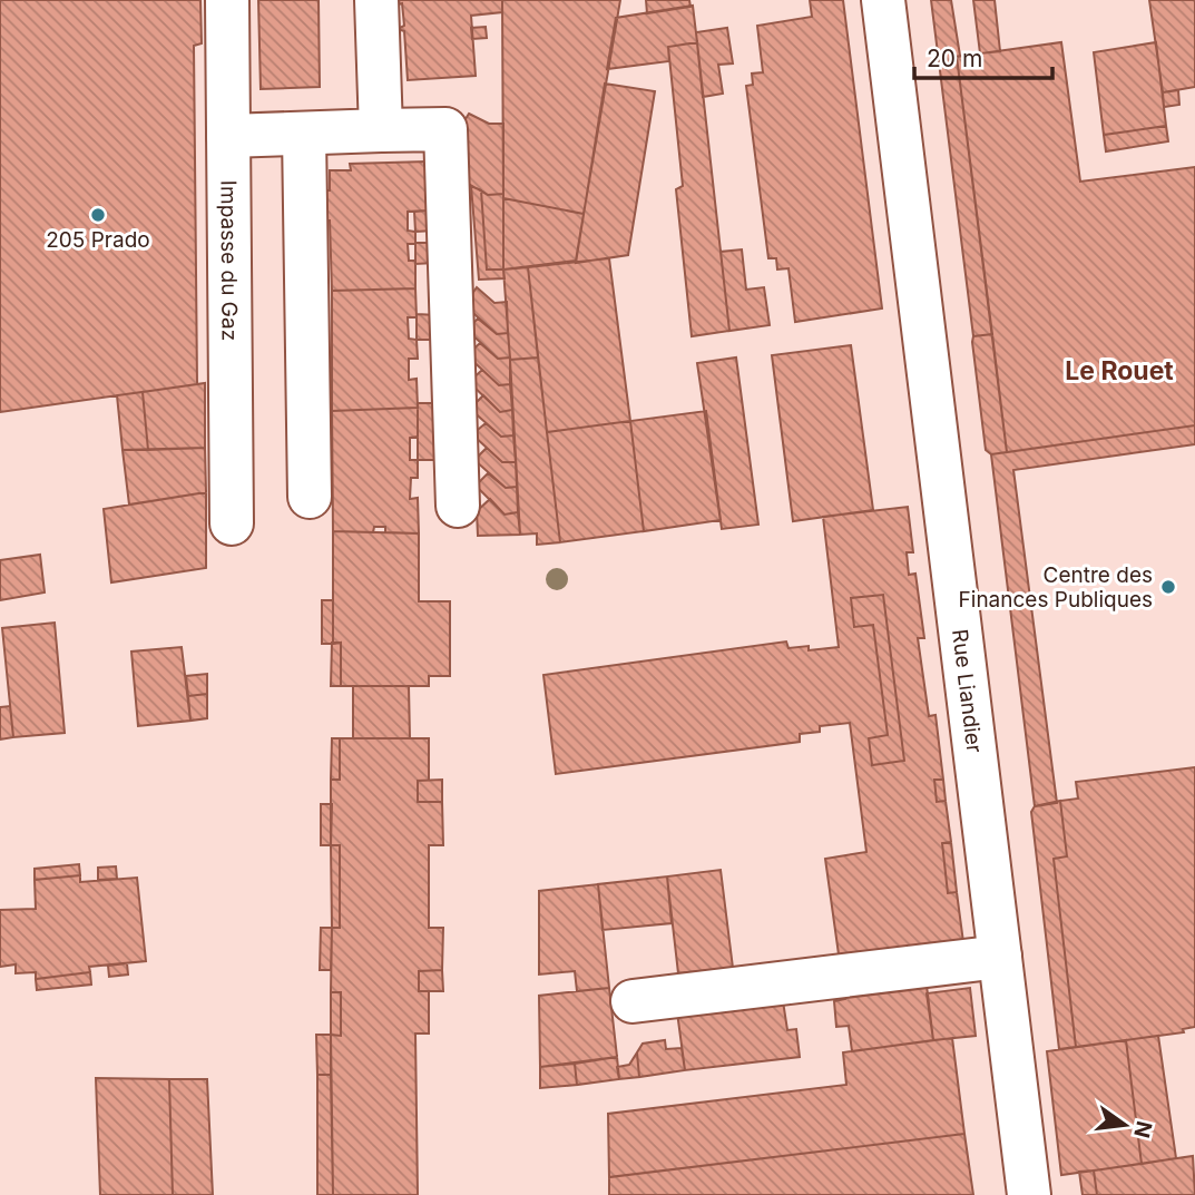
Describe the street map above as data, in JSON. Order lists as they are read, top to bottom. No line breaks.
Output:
{"streets":{"street":["Impasse du Gaz","Rue Liandier"]},"districts":["Le Rouet"],"places":["205 Prado","Centre des Finances Publiques"],"scale_bar":"20 m","north":"right"}
